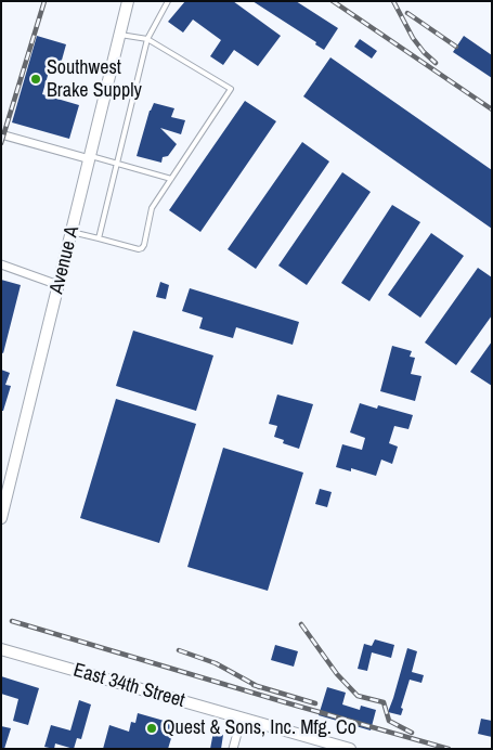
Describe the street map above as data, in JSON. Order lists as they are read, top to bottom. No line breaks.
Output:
{"streets":{"main road":["Avenue A","East 34th Street"]},"places":["Southwest Brake Supply","Quest & Sons, Inc. Mfg. Co"]}
